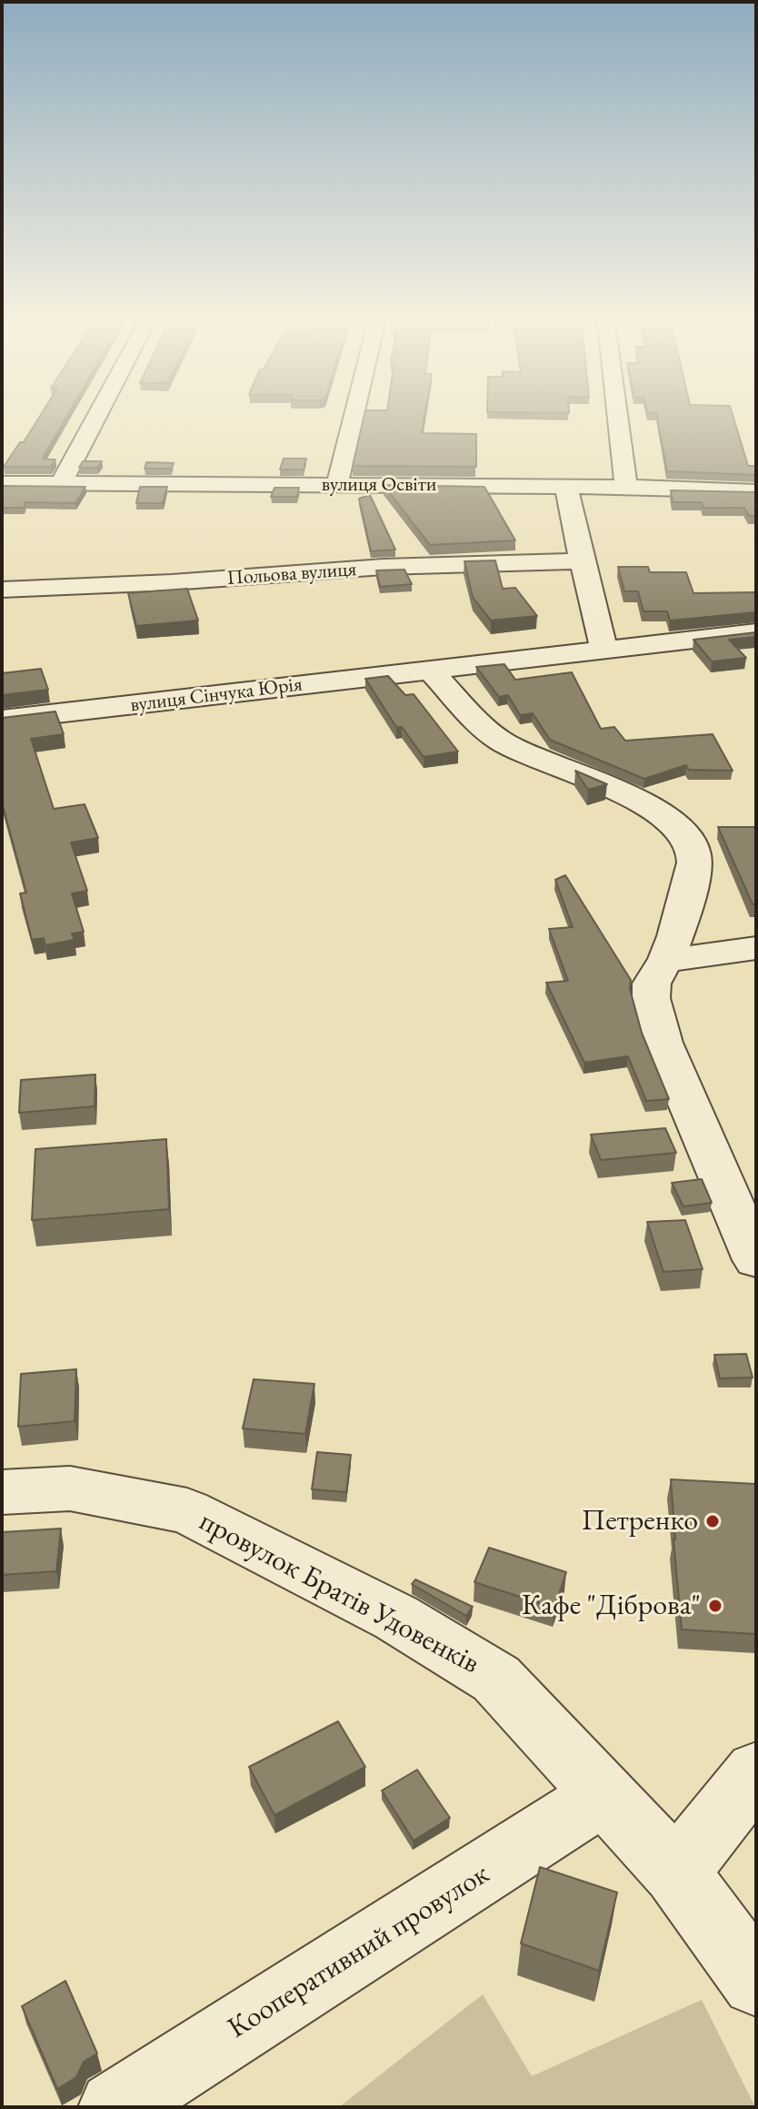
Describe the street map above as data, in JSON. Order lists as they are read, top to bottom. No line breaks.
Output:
{"streets":{"street":["вулиця Освіти","Польова вулиця","вулиця Сінчука Юрія","провулок Братів Удовенків","Кооперативний провулок"]},"crossings":[["провулок Братів Удовенків","Кооперативний провулок"]],"places":["Петренко","Кафе \"Діброва\""]}
